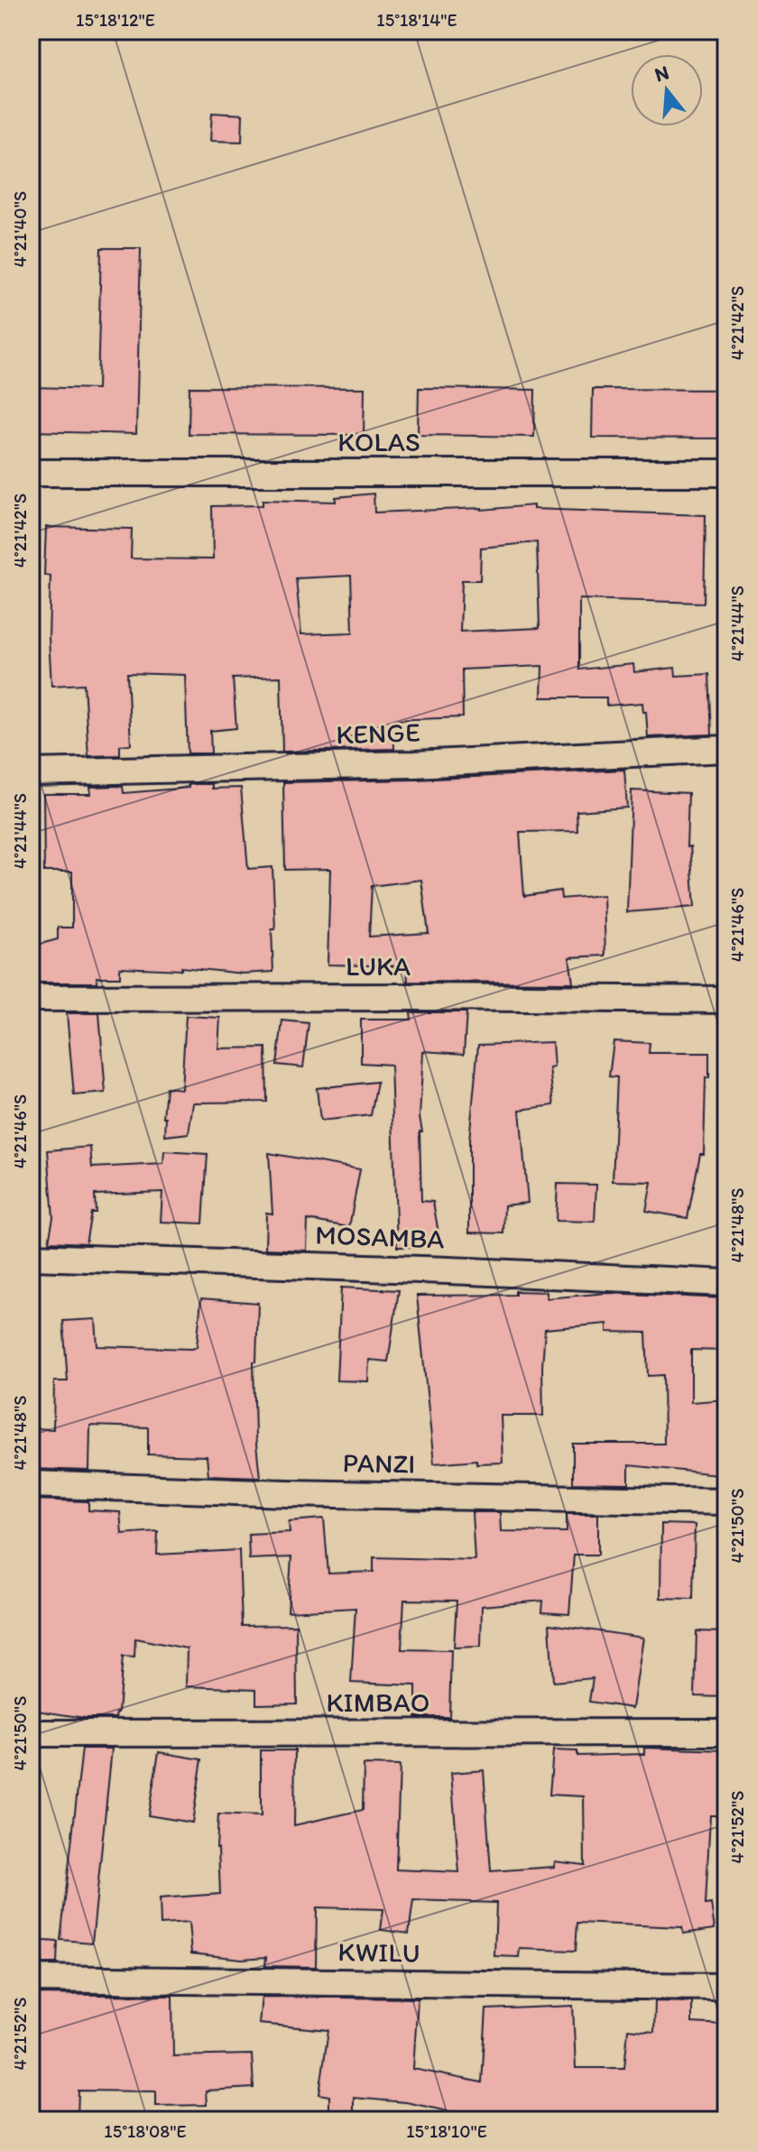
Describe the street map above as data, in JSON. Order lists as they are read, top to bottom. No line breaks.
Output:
{"streets":{"street":["KOLAS","KENGE","LUKA","MOSAMBA","PANZI","KIMBAO","KWILU"]},"north":"top","coordinates":["15°18'12\"E","15°18'14\"E","4°21'40\"S","4°21'42\"S","4°21'44\"S","4°21'46\"S","4°21'48\"S","4°21'50\"S","4°21'52\"S","15°18'08\"E","15°18'10\"E"]}
